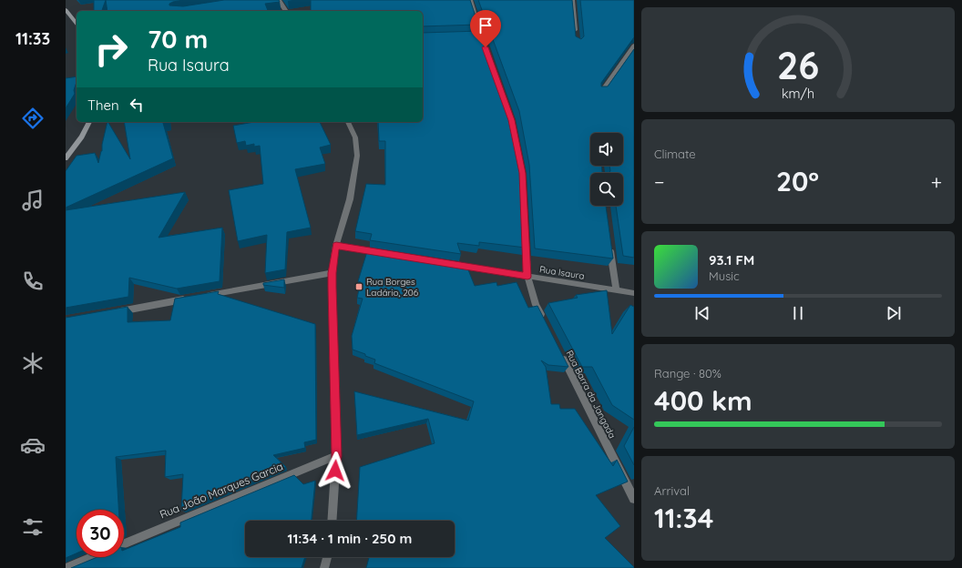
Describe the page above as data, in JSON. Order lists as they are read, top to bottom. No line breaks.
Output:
{"streets":{"street":["Rua Isaura","Rua Barra da Jangada","Rua João Marques Garcia"]},"places":{"transit":["Rua Borges Ladário, 206"]},"page":{"tabs":"11:33","turn":["70 m","Rua Isaura"],"then":"Then","tile":["Climate",["Range · 80%","400 km"],["Arrival","11:34"]],"heat":["−","20°","+"],"song":["93.1 FM","Music"],"limit":"30","trip":"11:34 · 1 min · 250 m","gauge":["26","km/h"]}}
